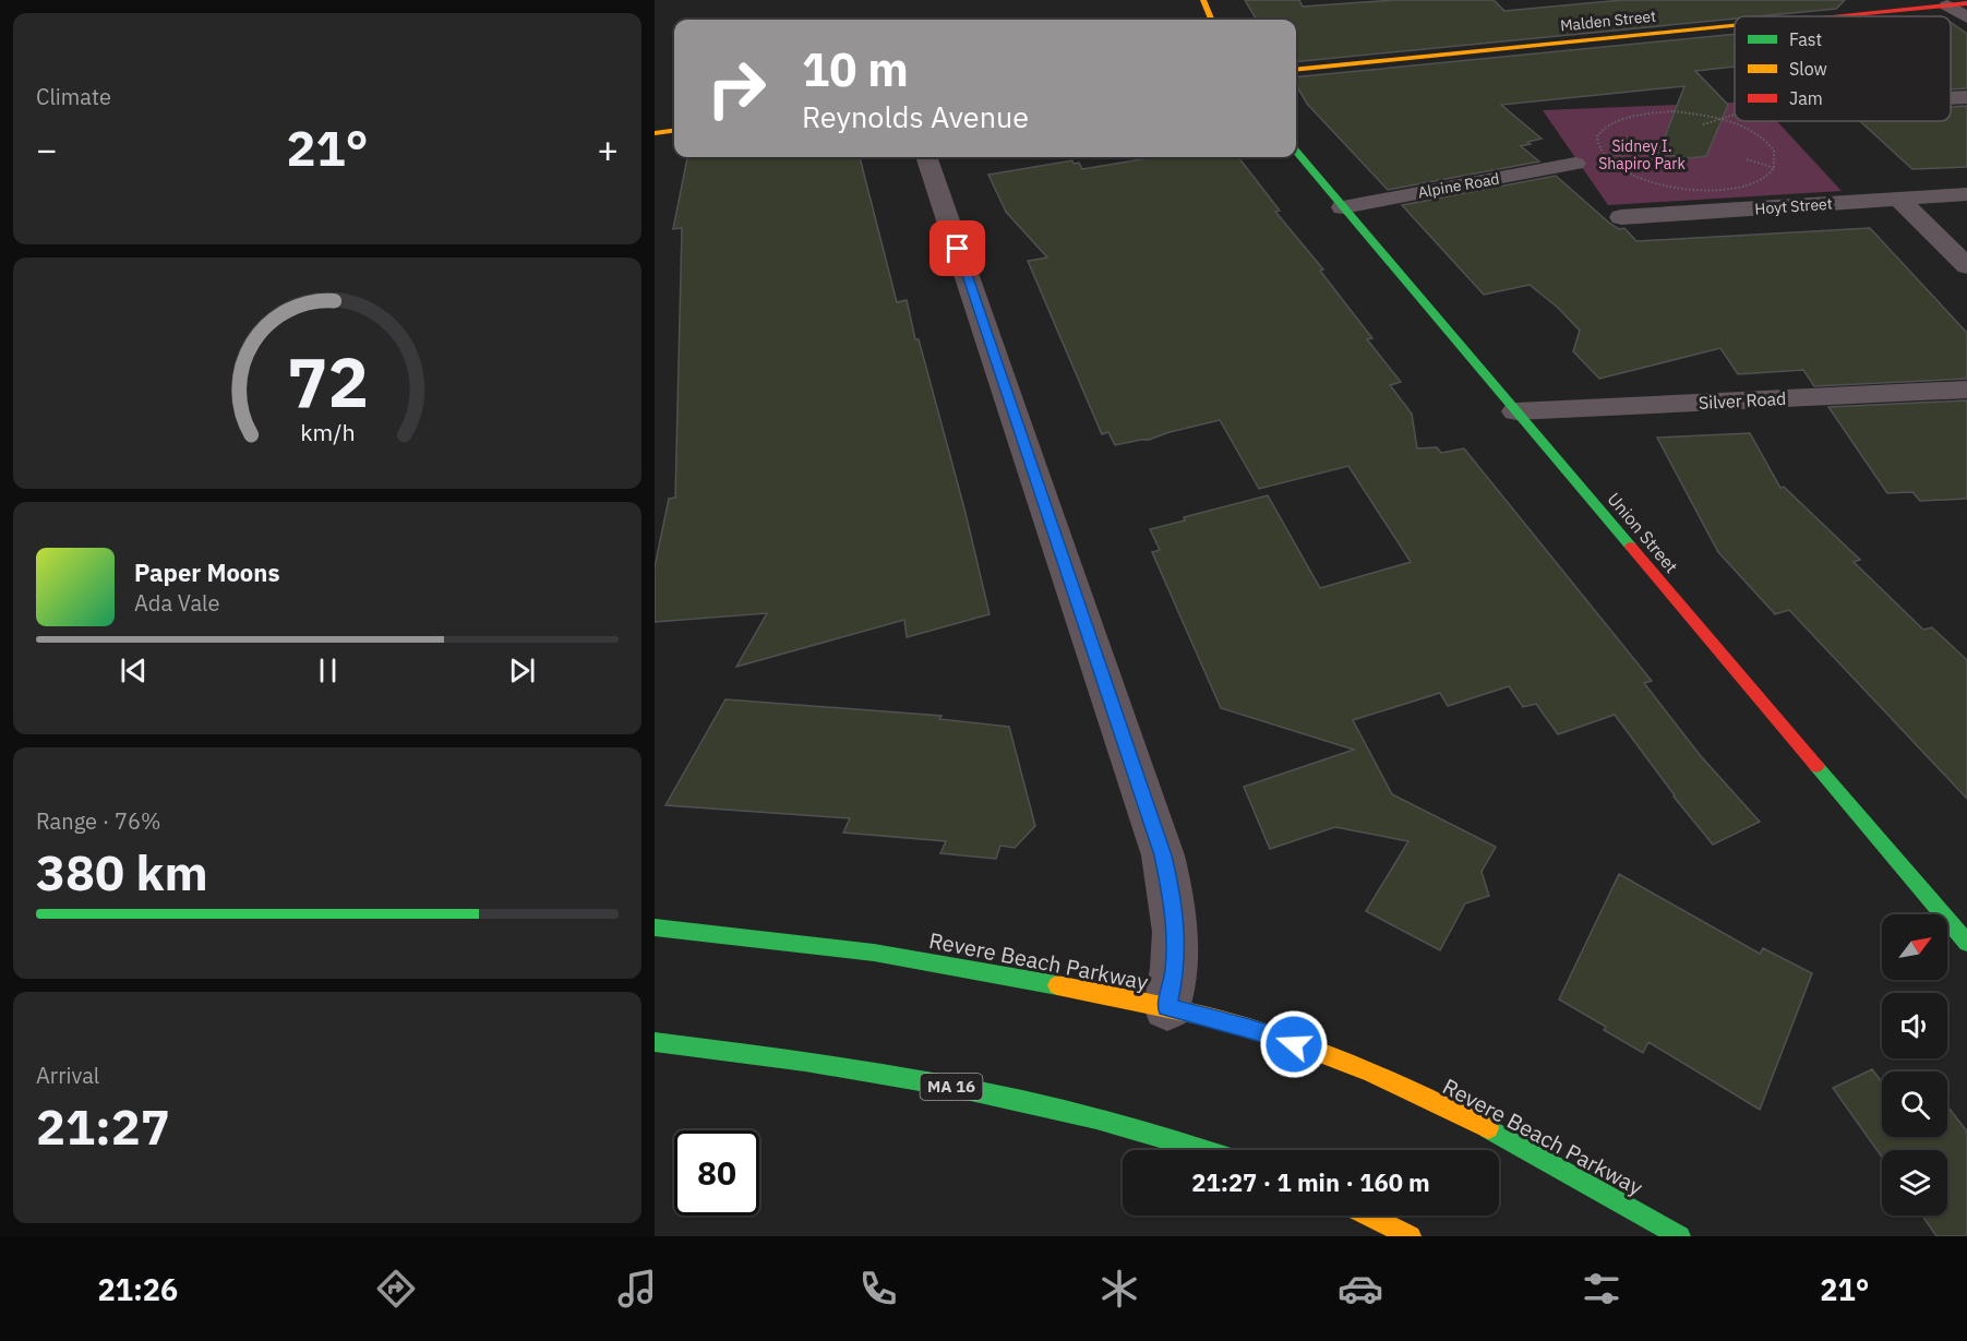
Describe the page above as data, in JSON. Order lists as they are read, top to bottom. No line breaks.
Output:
{"streets":{"main road":["Malden Street","Union Street","Revere Beach Parkway","MA 16"],"street":["Alpine Road","Hoyt Street","Silver Road"]},"crossings":[["Alpine Road","Union Street"],["Silver Road","Union Street"]],"parks":["Sidney I. Shapiro Park"],"legend":["Fast","Slow","Jam"],"north":"top right","page":{"tile":["Climate",["Range · 76%","380 km"],["Arrival","21:27"]],"turn":["10 m","Reynolds Avenue"],"heat":["−","21°","+"],"song":["Paper Moons","Ada Vale"],"limit":"80","trip":"21:27 · 1 min · 160 m","tabs":["21:26","21°"],"gauge":["72","km/h"]}}
